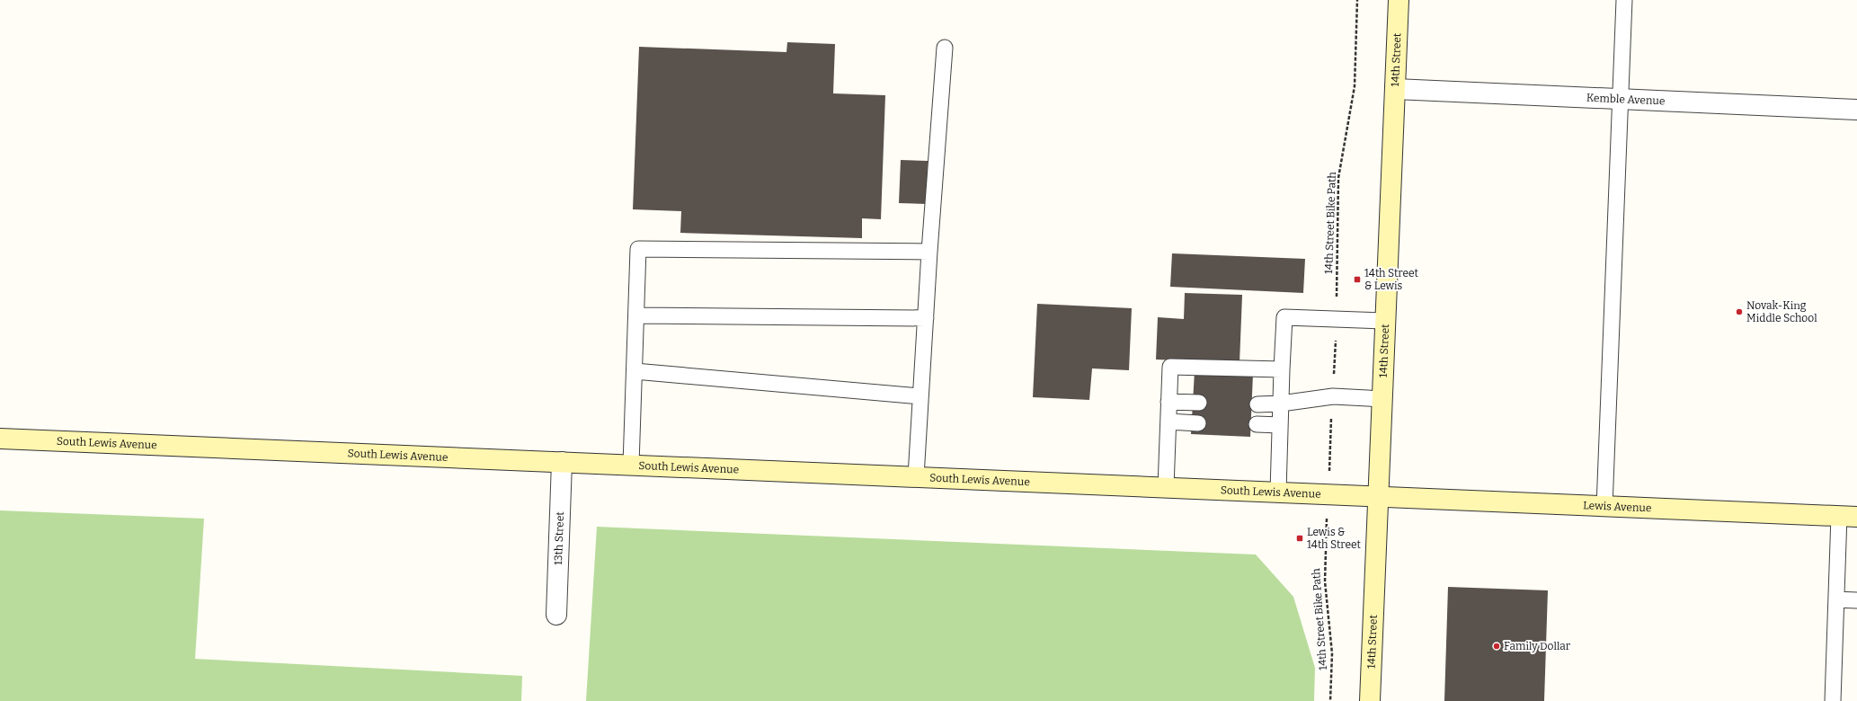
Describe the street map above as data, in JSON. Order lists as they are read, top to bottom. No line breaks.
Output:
{"streets":{"main road":["14th Street","South Lewis Avenue","Lewis Avenue"],"street":["Kemble Avenue","13th Street"],"path":["14th Street Bike Path"]},"crossings":[["14th Street","Kemble Avenue"],["14th Street","South Lewis Avenue"],["14th Street","Lewis Avenue"],["South Lewis Avenue","Lewis Avenue"],["South Lewis Avenue","13th Street"]],"places":{"transit":["14th Street & Lewis","Lewis & 14th Street"],"other":["Novak-King Middle School","Family Dollar"]}}
